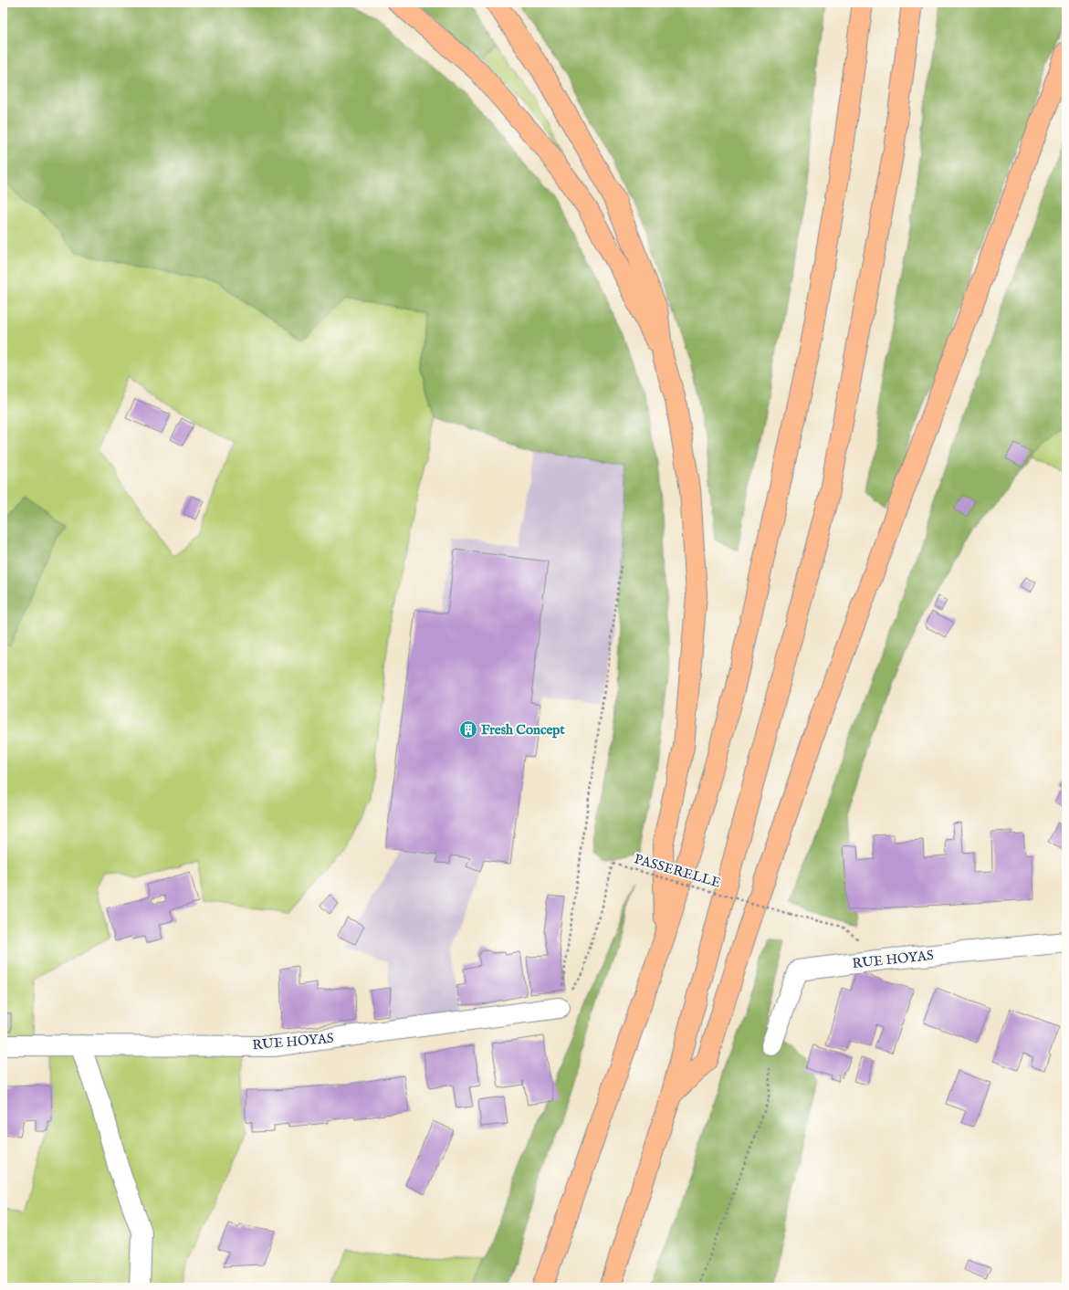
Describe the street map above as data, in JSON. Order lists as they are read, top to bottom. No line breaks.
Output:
{"streets":{"street":["RUE HOYAS"],"path":["PASSERELLE"]},"places":{"building":["Fresh Concept"]}}
